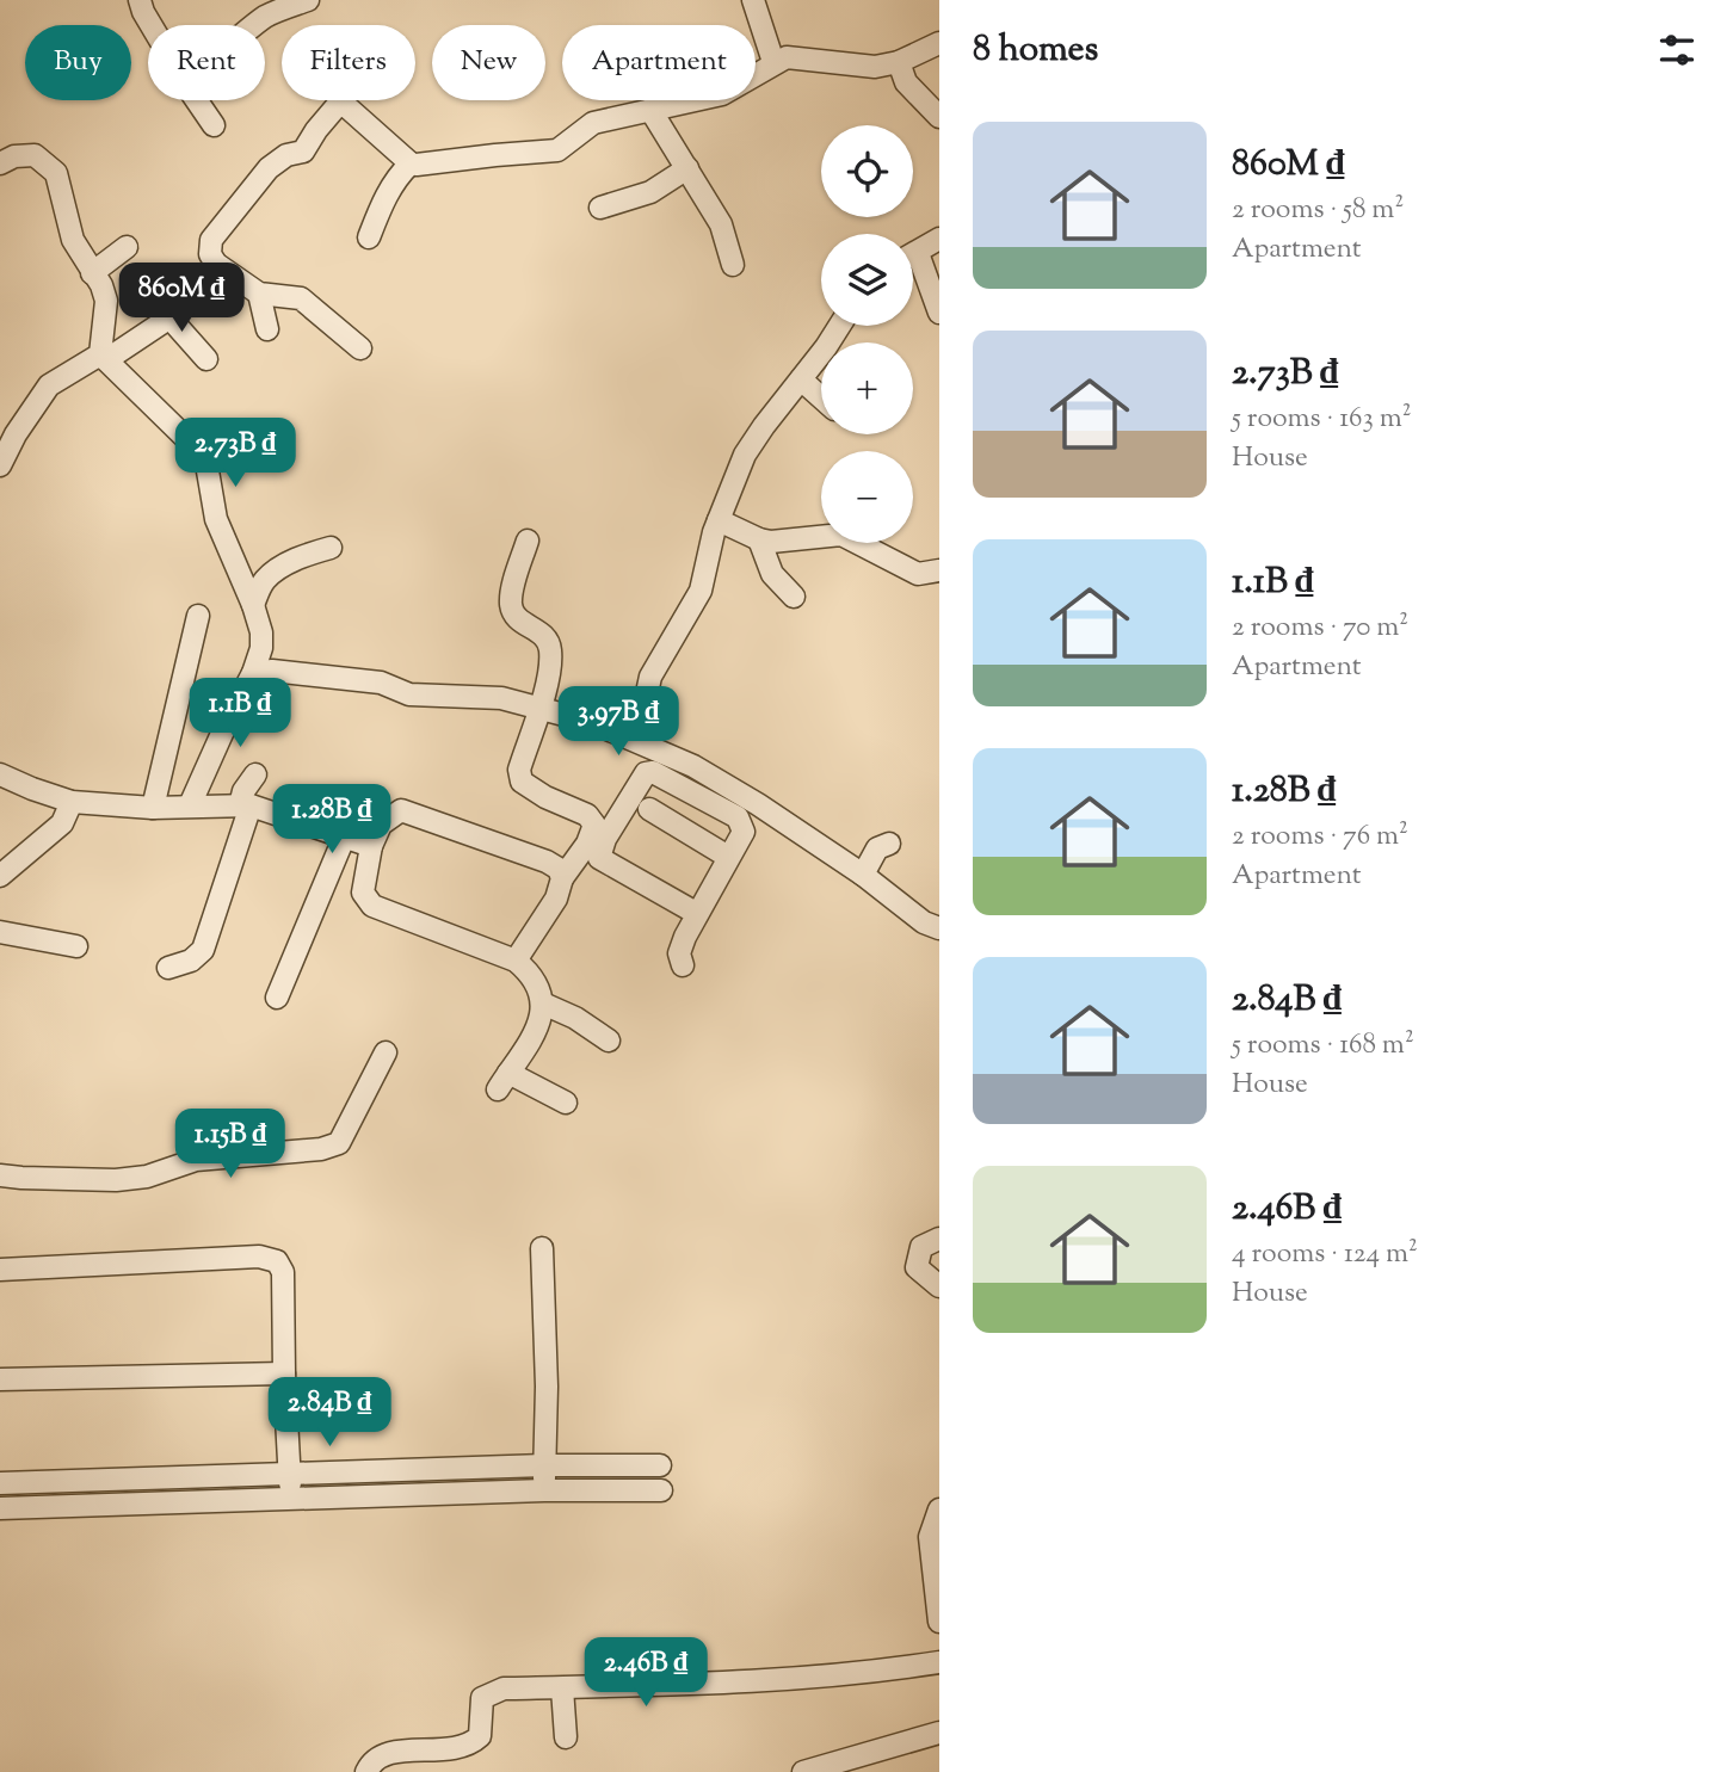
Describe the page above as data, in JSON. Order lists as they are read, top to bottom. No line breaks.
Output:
{"page":{"heading":"8 homes","chip":["Buy","Rent","Filters","New","Apartment"],"list":[{"name":"860M ₫","note":"2 rooms · 58 m² · Apartment"},{"name":"2.73B ₫","note":"5 rooms · 163 m² · House"},{"name":"1.1B ₫","note":"2 rooms · 70 m² · Apartment"},{"name":"1.28B ₫","note":"2 rooms · 76 m² · Apartment"},{"name":"2.84B ₫","note":"5 rooms · 168 m² · House"},{"name":"2.46B ₫","note":"4 rooms · 124 m² · House"}],"map_buttons":["+","−"],"price":["860M ₫","2.73B ₫","1.1B ₫","3.97B ₫","1.28B ₫","1.15B ₫","2.84B ₫","2.46B ₫"]}}
